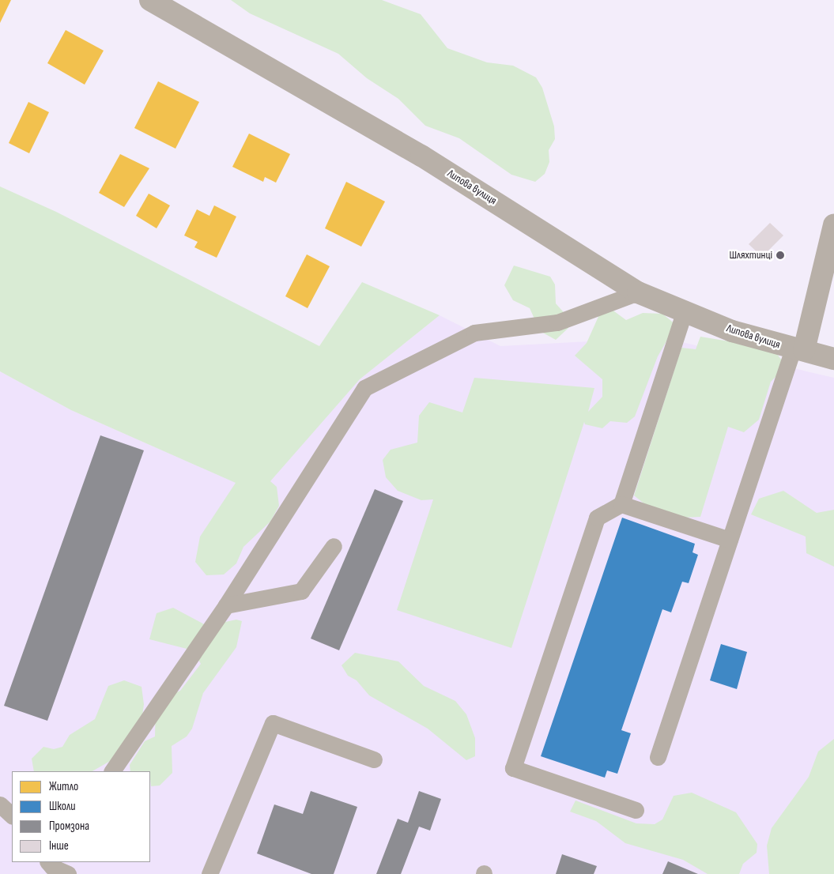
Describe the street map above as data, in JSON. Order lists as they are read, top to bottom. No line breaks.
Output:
{"streets":{"street":["Липова вулиця"]},"places":["Шляхтинці"],"legend":["Житло","Школи","Промзона","Інше"]}
